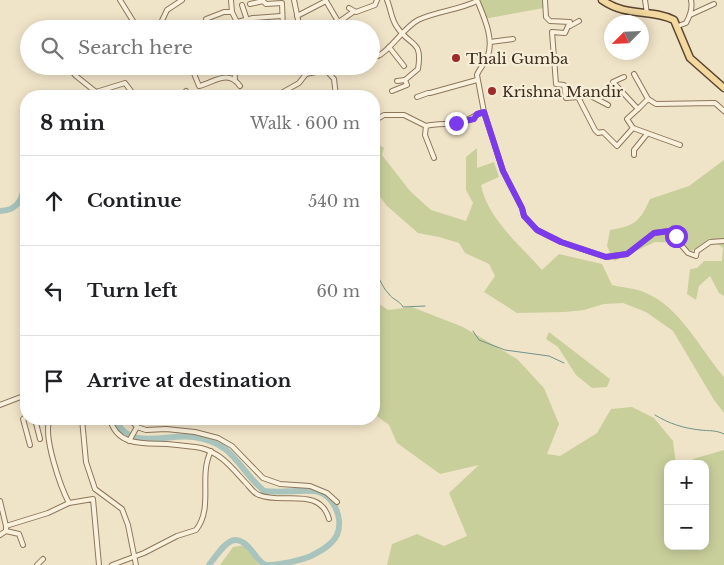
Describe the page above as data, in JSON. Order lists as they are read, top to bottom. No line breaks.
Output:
{"places":["Thali Gumba","Krishna Mandir"],"north":"bottom left","page":{"search":"Search here","heading":["8 min","Walk · 600 m"],"list":[["Continue","540 m"],["Turn left","60 m"],"Arrive at destination"],"map_buttons":["+","−"]}}
